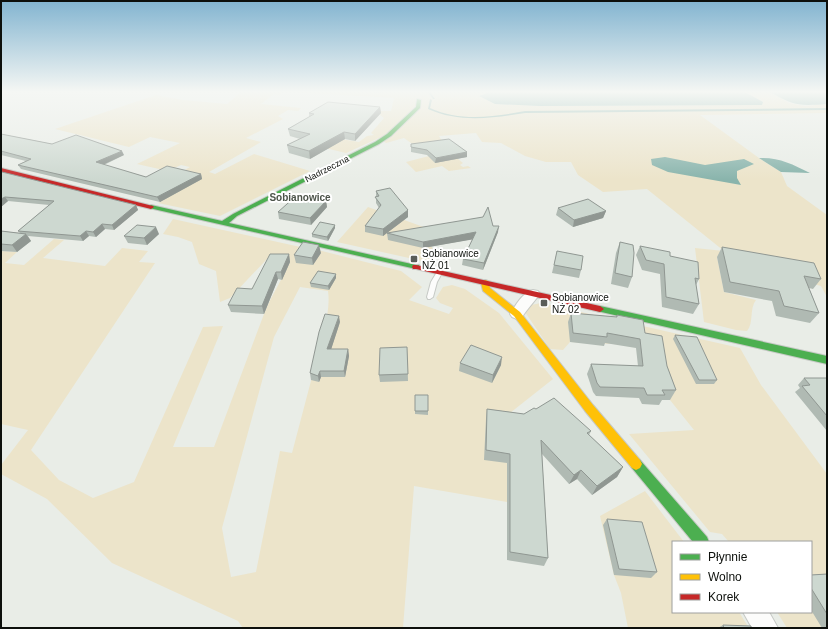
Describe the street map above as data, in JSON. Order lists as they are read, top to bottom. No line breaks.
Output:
{"streets":{"street":["Nadrzeczna"]},"districts":["Sobianowice"],"places":{"transit":["Sobianowice NŻ 01","Sobianowice NŻ 02"]},"legend":["Płynnie","Wolno","Korek"]}
